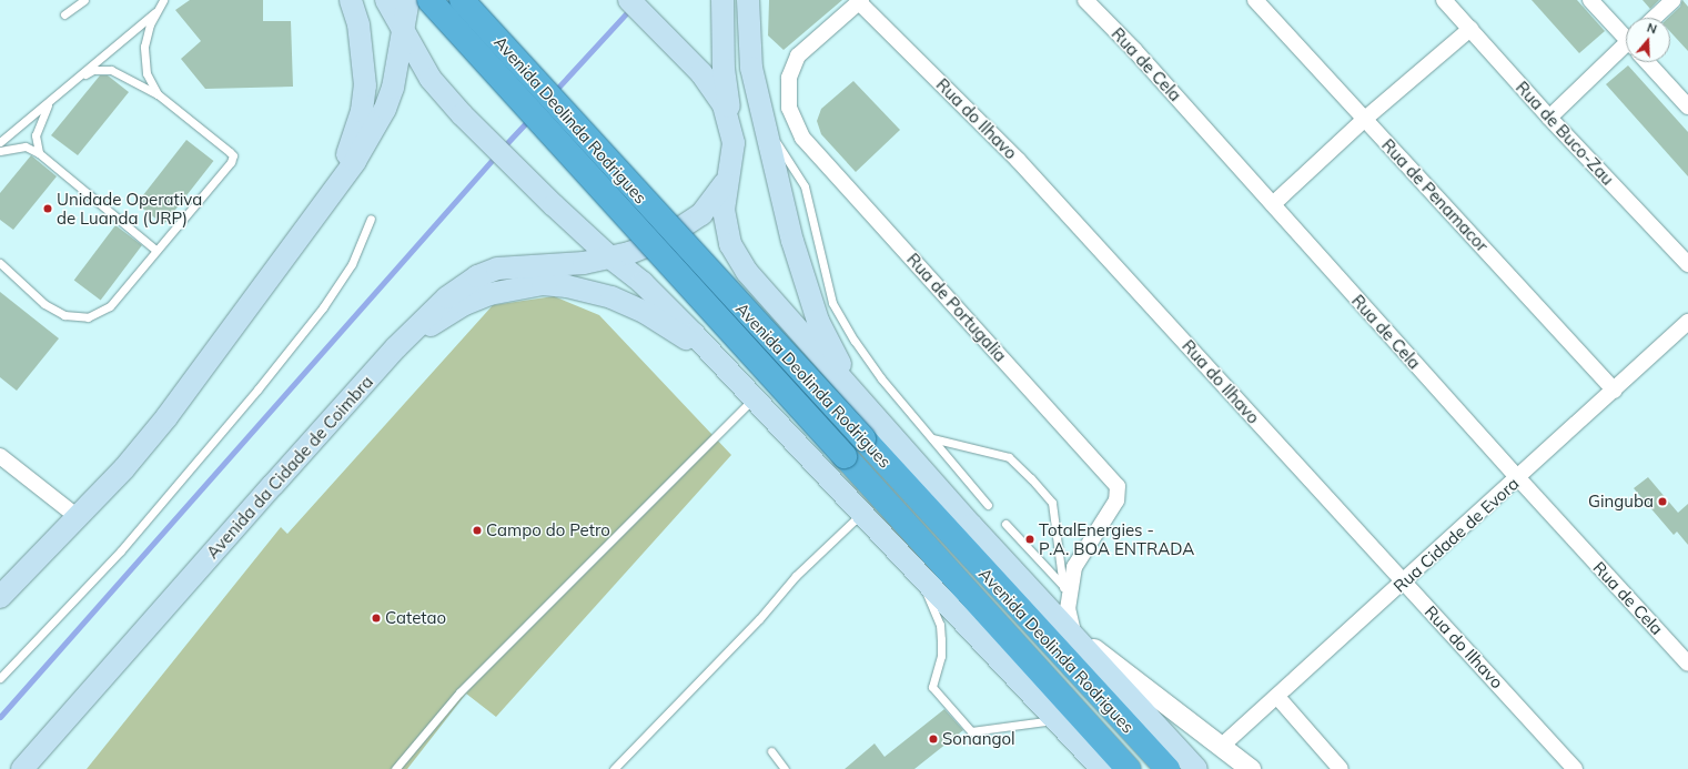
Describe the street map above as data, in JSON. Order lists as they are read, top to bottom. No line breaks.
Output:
{"streets":{"highway":["Avenida Deolinda Rodrigues"],"main road":["Avenida da Cidade de Coimbra"],"street":["Rua de Cela","Rua do Ilhavo","Rua de Buco-Zau","Rua de Penamacor","Rua de Portugalia","Rua Cidade de Evora"]},"crossings":[["Rua de Cela","Rua Cidade de Evora"],["Rua do Ilhavo","Rua de Portugalia"],["Rua do Ilhavo","Rua Cidade de Evora"],["Rua de Penamacor","Rua Cidade de Evora"]],"places":["Unidade Operativa de Luanda (URP)","Ginguba","Campo do Petro","TotalEnergies - P.A. BOA ENTRADA","Catetao","Sonangol"],"north":"top"}
